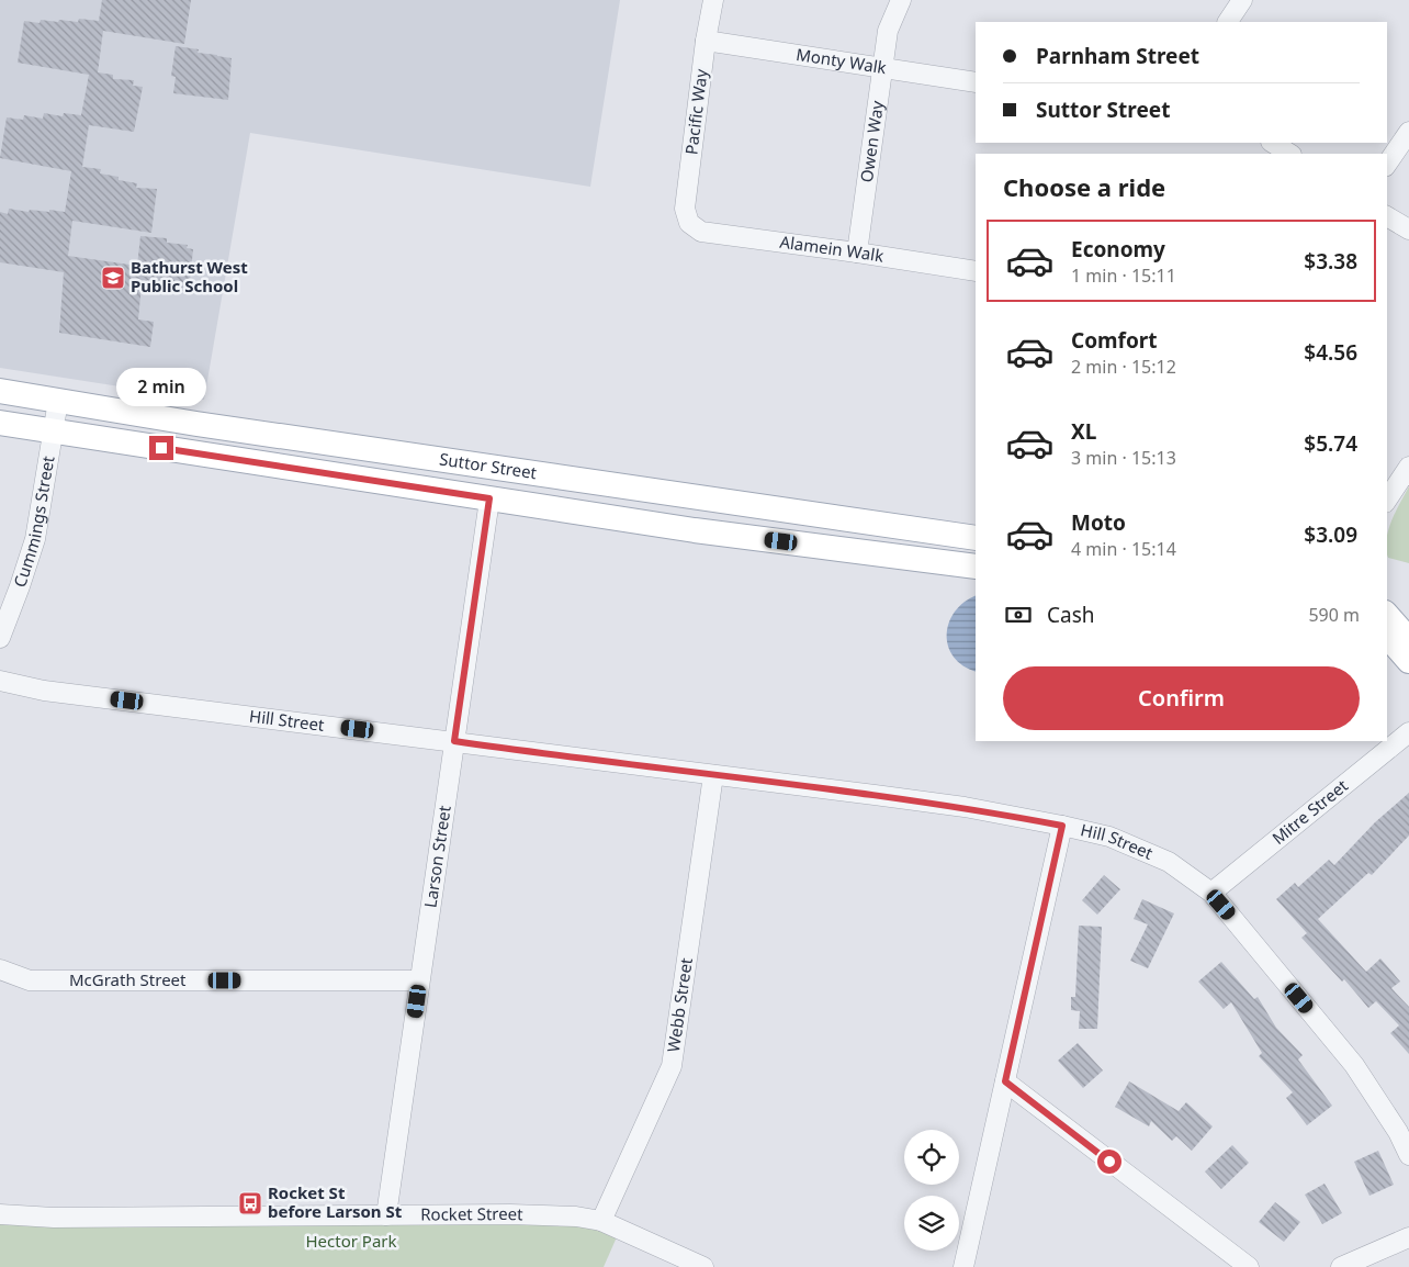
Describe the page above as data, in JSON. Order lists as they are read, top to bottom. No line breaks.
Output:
{"streets":{"main road":["Suttor Street"],"street":["Monty Walk","Pacific Way","Owen Way","Alamein Walk","Cummings Street","Hill Street","Mitre Street","Larson Street","McGrath Street","Webb Street","Rocket Street"]},"crossings":[["Monty Walk","Pacific Way"],["Monty Walk","Owen Way"],["Pacific Way","Alamein Walk"],["Owen Way","Alamein Walk"],["Suttor Street","Cummings Street"],["Suttor Street","Larson Street"],["Hill Street","Mitre Street"],["Hill Street","Larson Street"],["Hill Street","Webb Street"],["Larson Street","McGrath Street"],["Larson Street","Rocket Street"],["Webb Street","Rocket Street"]],"parks":["Hector Park"],"places":{"school or university":["Bathurst West Public School"],"bus stop":["Rocket St before Larson St"]},"page":{"banner":["Parnham Street","Suttor Street"],"heading":"Choose a ride","list":[{"name":"Economy","note":"1 min · 15:11","value":"$3.38"},{"name":"Comfort","note":"2 min · 15:12","value":"$4.56"},{"name":"XL","note":"3 min · 15:13","value":"$5.74"},{"name":"Moto","note":"4 min · 15:14","value":"$3.09"}],"bubble":"2 min","pay":["Cash","590 m"],"buttons":"Confirm"}}
